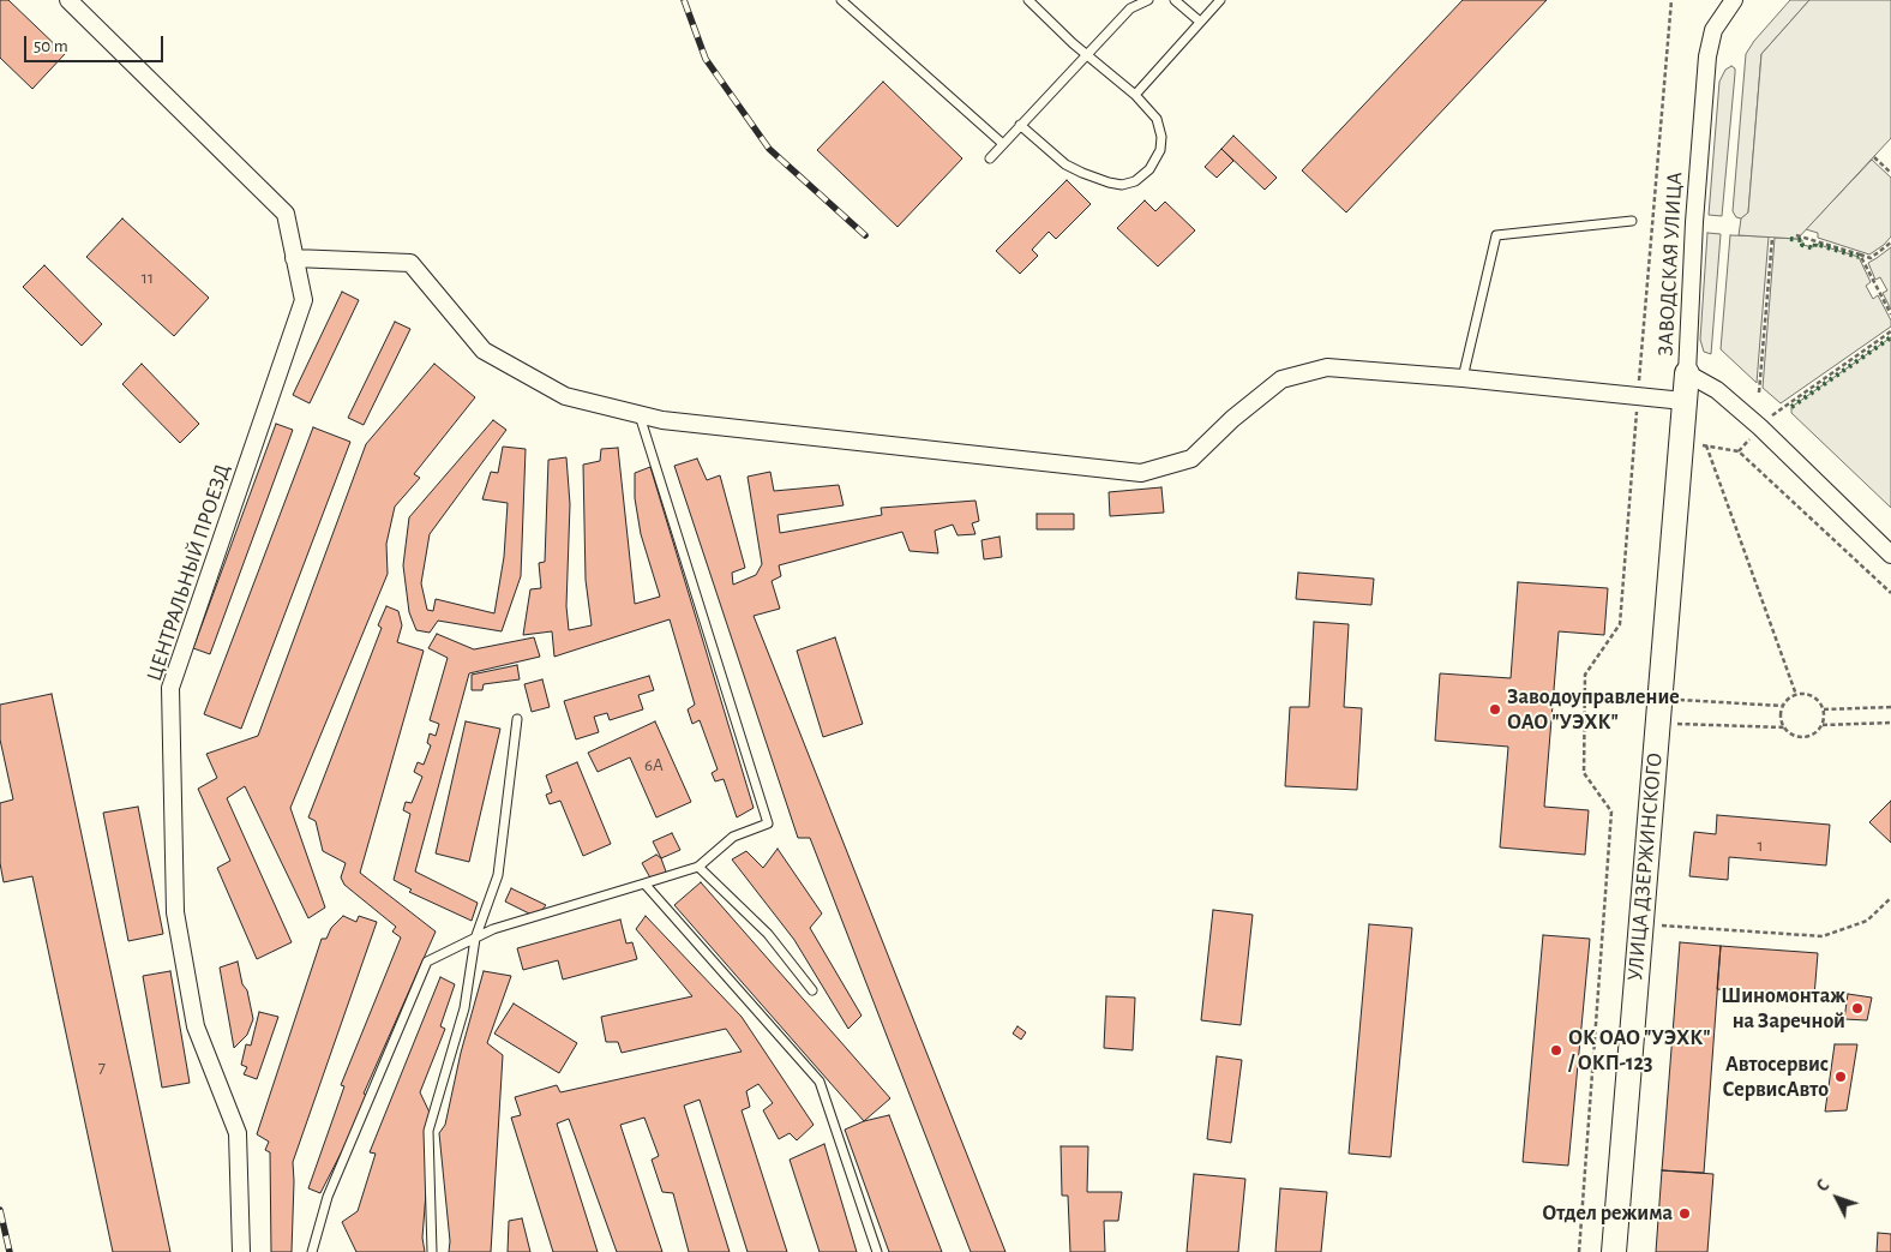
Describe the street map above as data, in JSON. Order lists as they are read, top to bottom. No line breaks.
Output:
{"streets":{"street":["ЗАВОДСКАЯ УЛИЦА","ЦЕНТРАЛЬНЫЙ ПРОЕЗД","УЛИЦА ДЗЕРЖИНСКОГО"]},"crossings":[["ЗАВОДСКАЯ УЛИЦА","УЛИЦА ДЗЕРЖИНСКОГО"]],"places":["Заводоуправление ОАО \"УЭХК\"","Шиномонтаж на Заречной","ОК ОАО \"УЭХК\" / ОКП-123","Автосервис СервисАвто","Отдел режима"],"house_numbers":["11","6А","1","7"],"scale_bar":"50 m","north":"top left"}
